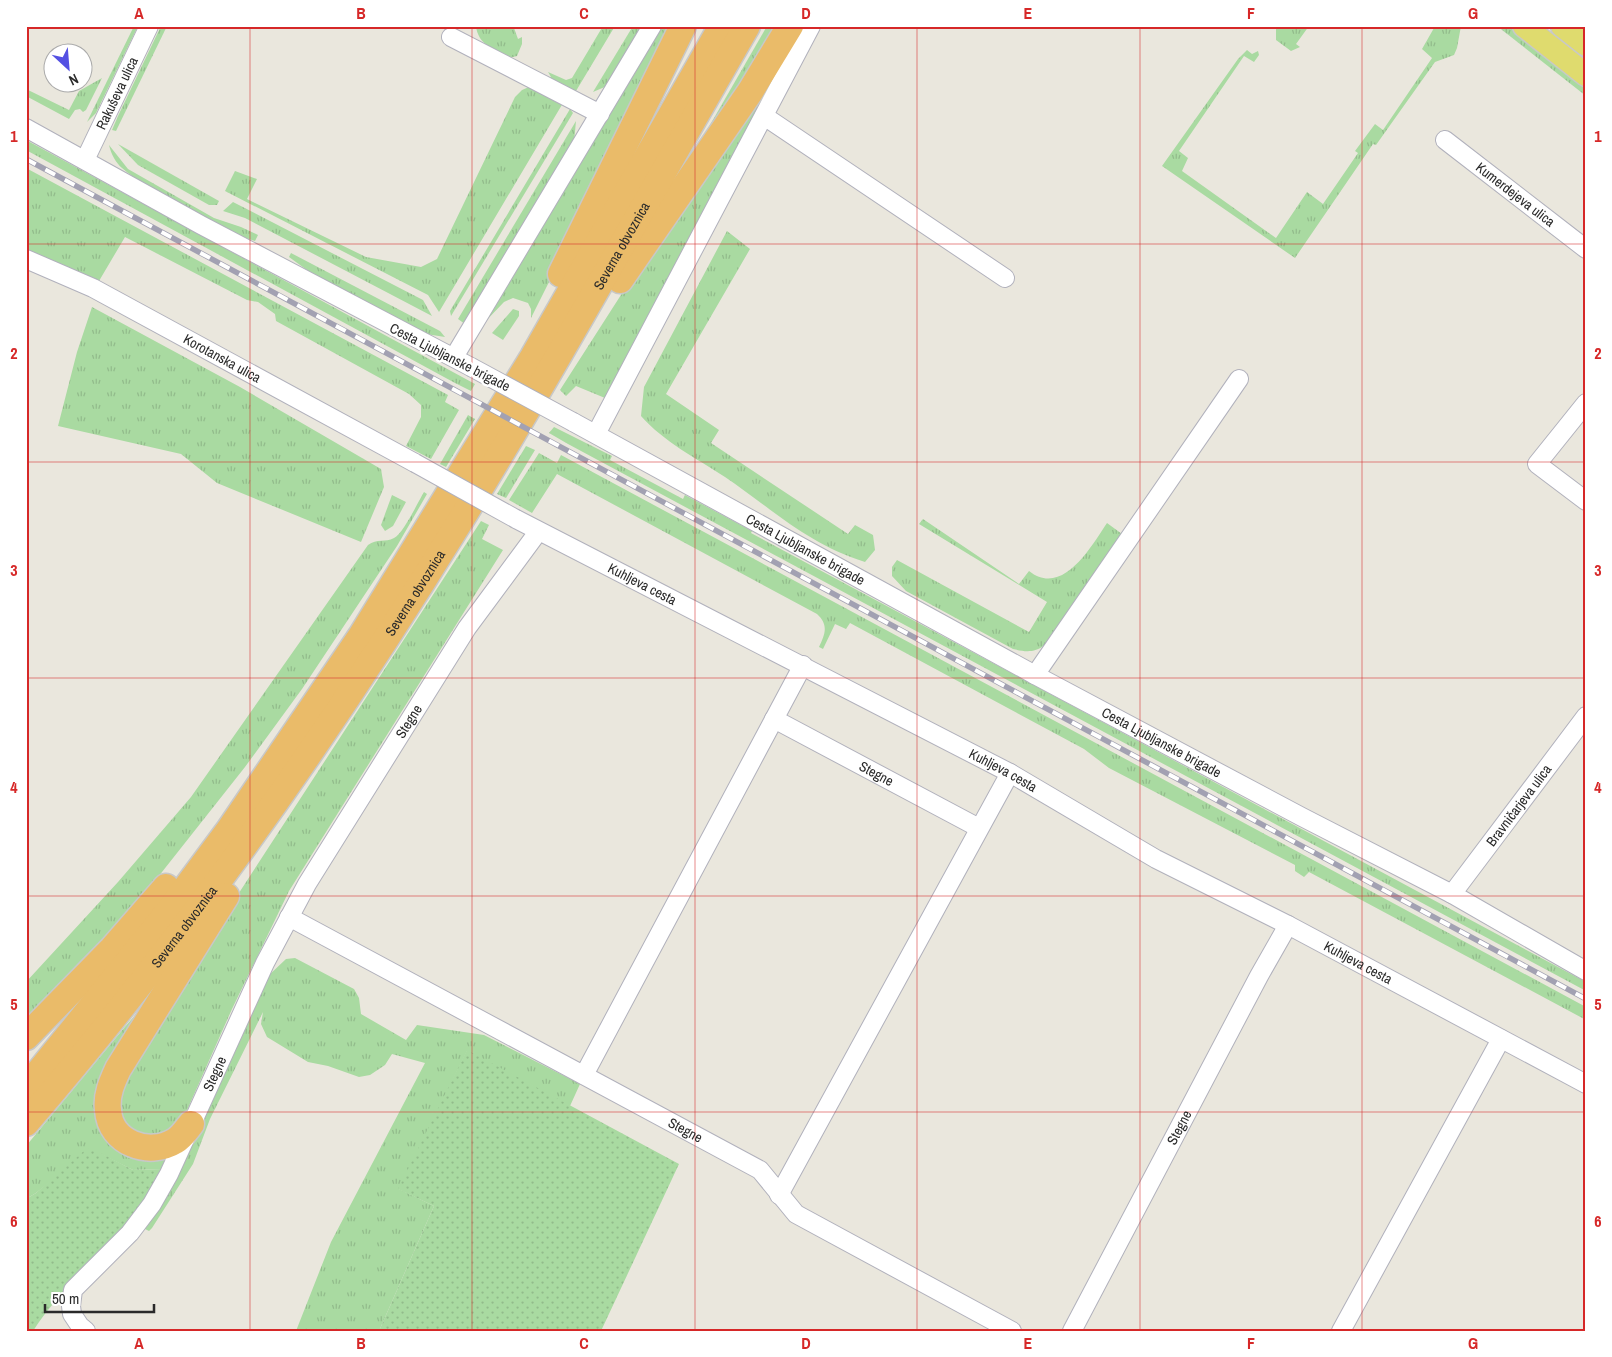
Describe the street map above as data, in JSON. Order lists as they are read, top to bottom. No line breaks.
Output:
{"streets":{"highway":["Severna obvoznica"],"street":["Rakuševa ulica","Kumerdejeva ulica","Korotanska ulica","Cesta Ljubljanske brigade","Kuhljeva cesta","Stegne","Bravničarjeva ulica"]},"crossings":[["Rakuševa ulica","Cesta Ljubljanske brigade"],["Korotanska ulica","Kuhljeva cesta"],["Cesta Ljubljanske brigade","Bravničarjeva ulica"],["Kuhljeva cesta","Stegne"]],"scale_bar":"50 m","north":"bottom right","grid":{"columns":["A","B","C","D","E","F","G"],"rows":["1","2","3","4","5","6"]}}
